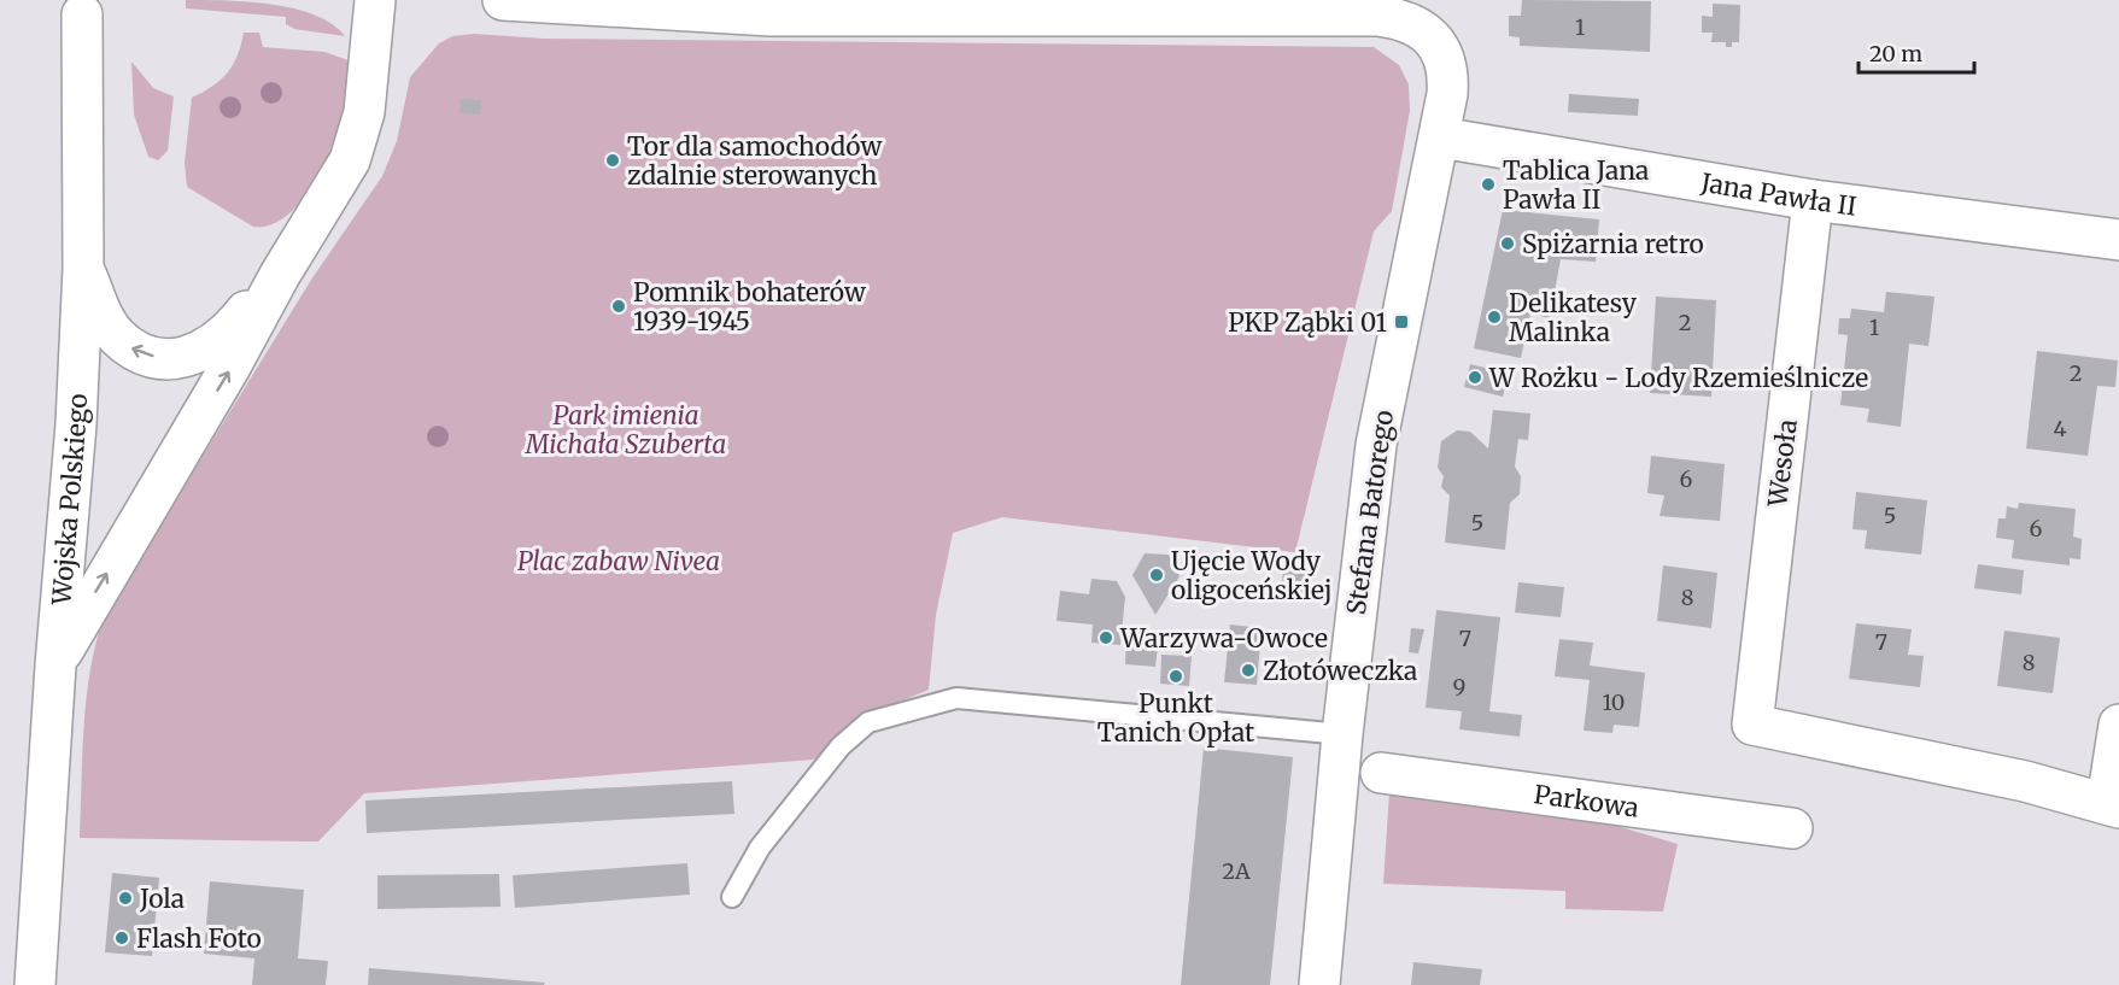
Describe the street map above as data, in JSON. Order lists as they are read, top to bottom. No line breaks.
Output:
{"streets":{"street":["Jana Pawła II","Wesoła","Wojska Polskiego","Stefana Batorego","Parkowa"]},"crossings":[["Jana Pawła II","Wesoła"],["Jana Pawła II","Stefana Batorego"]],"parks":["Park imienia Michała Szuberta","Plac zabaw Nivea"],"places":{"other":["Tor dla samochodów zdalnie sterowanych","Tablica Jana Pawła II","Spiżarnia retro","Pomnik bohaterów 1939-1945","Delikatesy Malinka","W Rożku - Lody Rzemieślnicze","Ujęcie Wody oligoceńskiej","Warzywa-Owoce","Złotóweczka","Punkt Tanich Opłat","Jola","Flash Foto"],"transit":["PKP Ząbki 01"]},"house_numbers":["1","2","1","2","4","6","5","5","6","8","7","7","8","9","10","2A"],"scale_bar":"20 m"}
